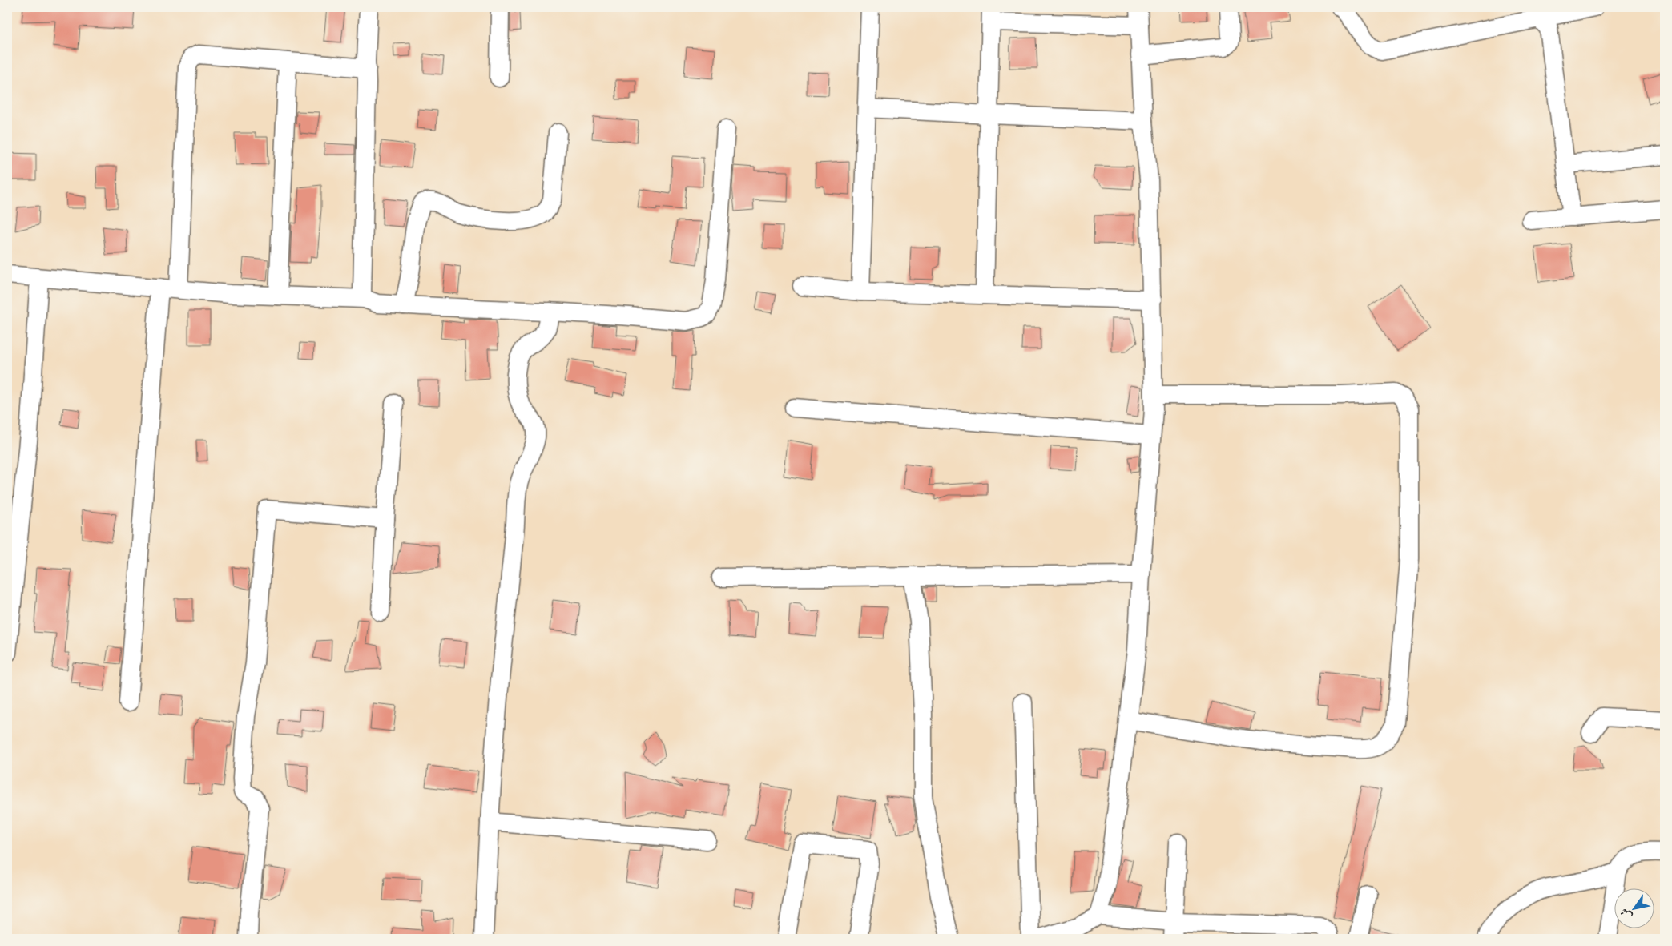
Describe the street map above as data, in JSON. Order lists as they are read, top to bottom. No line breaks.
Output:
{"north":"bottom left"}
